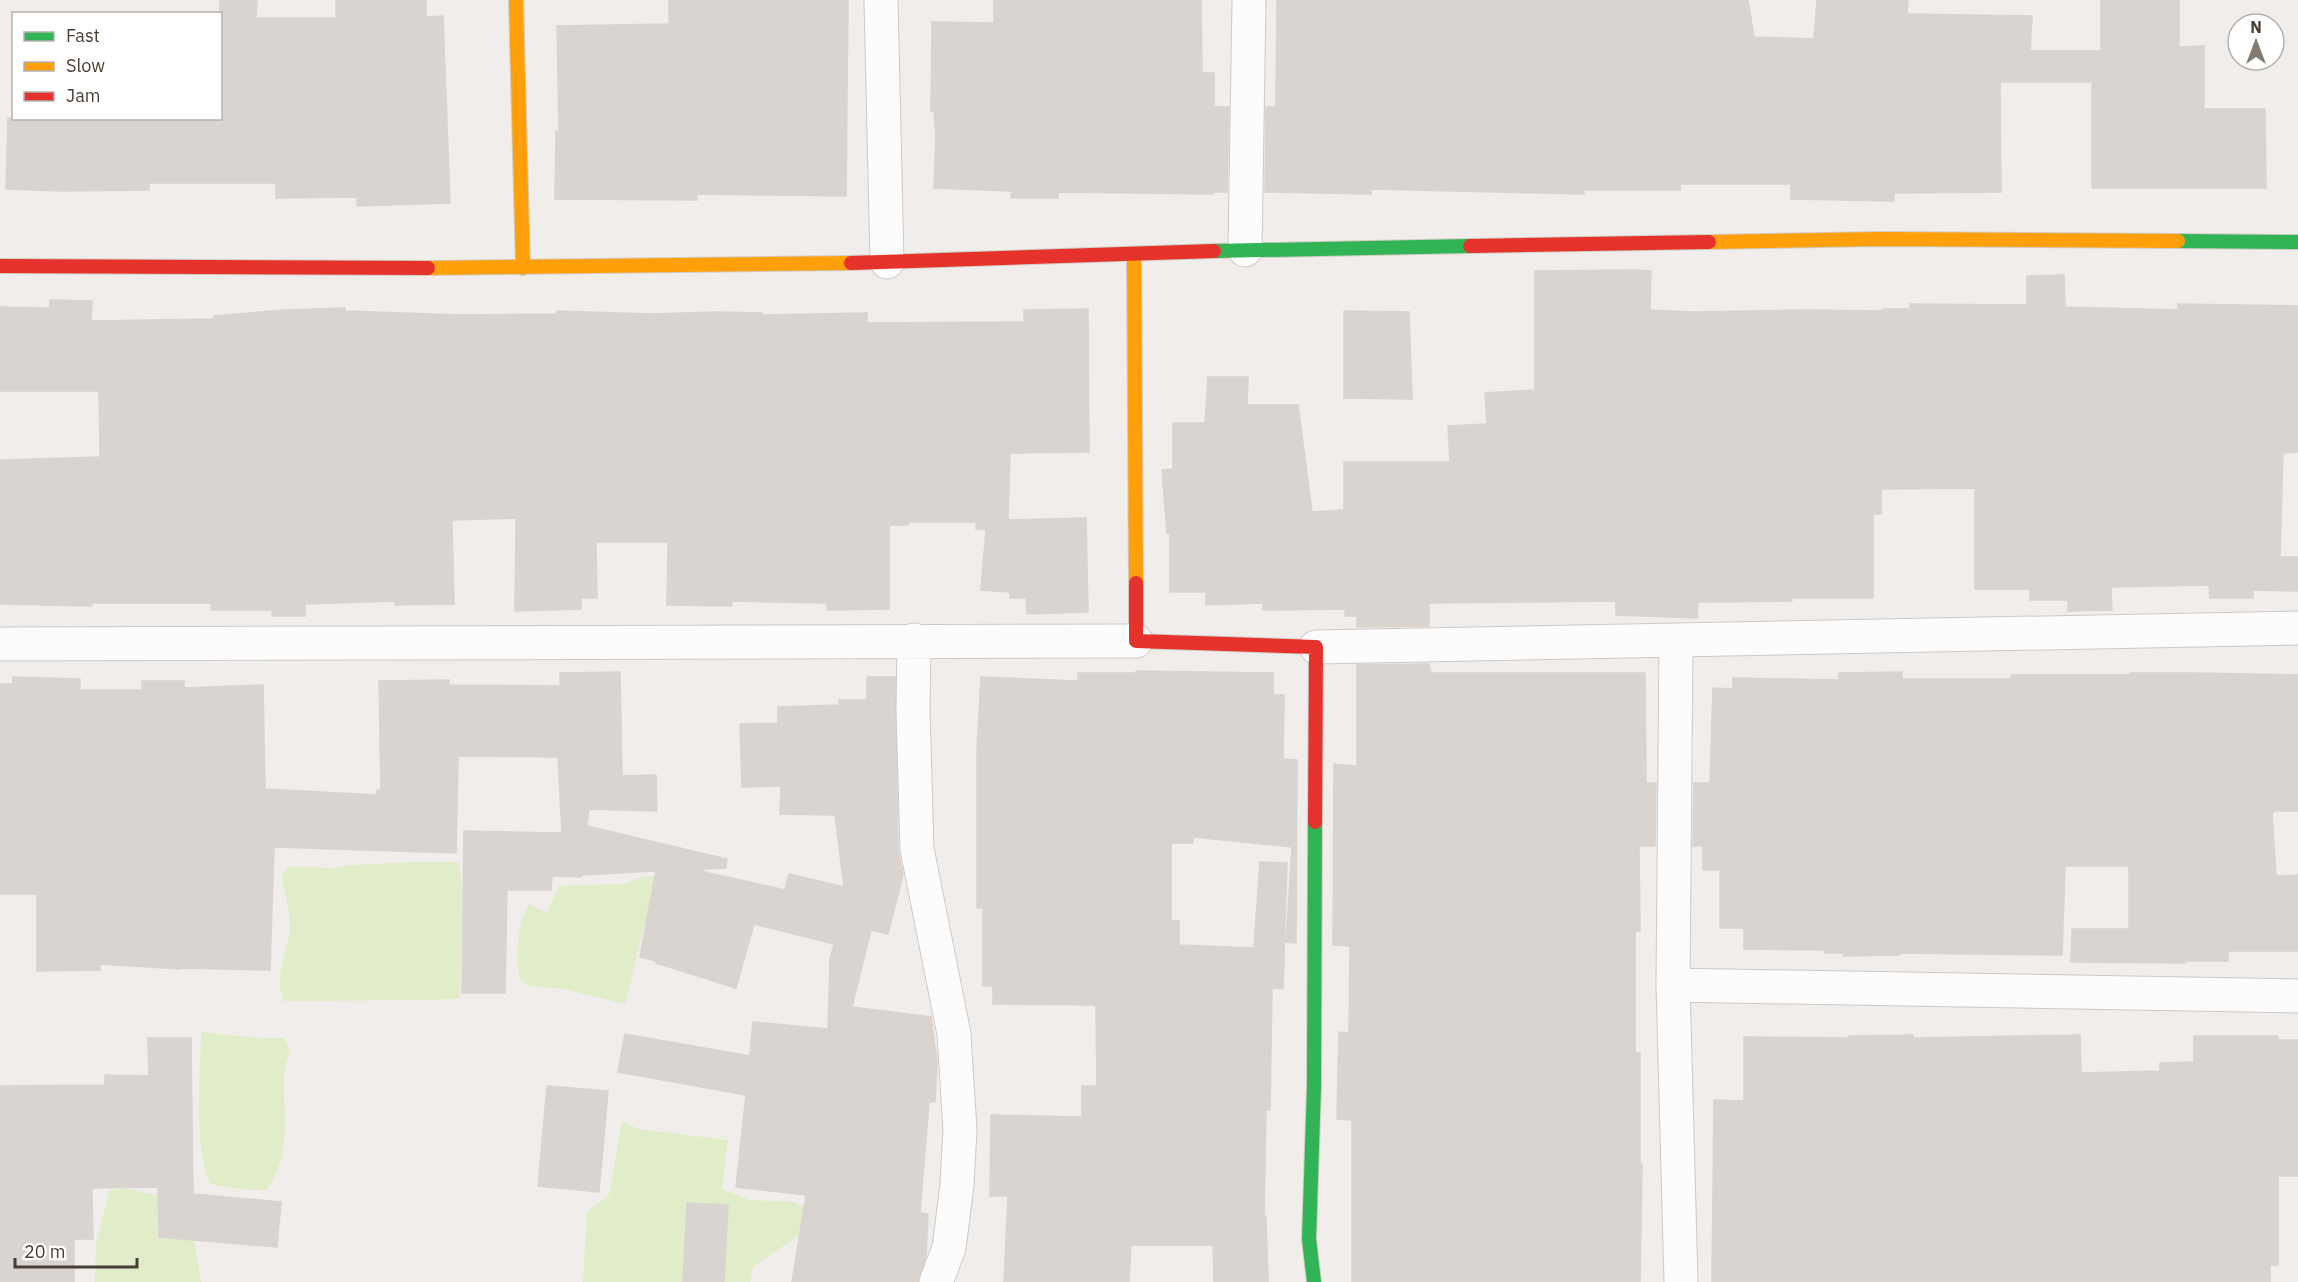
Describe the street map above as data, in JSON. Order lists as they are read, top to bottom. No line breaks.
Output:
{"legend":["Fast","Slow","Jam"],"scale_bar":"20 m","north":"top"}
